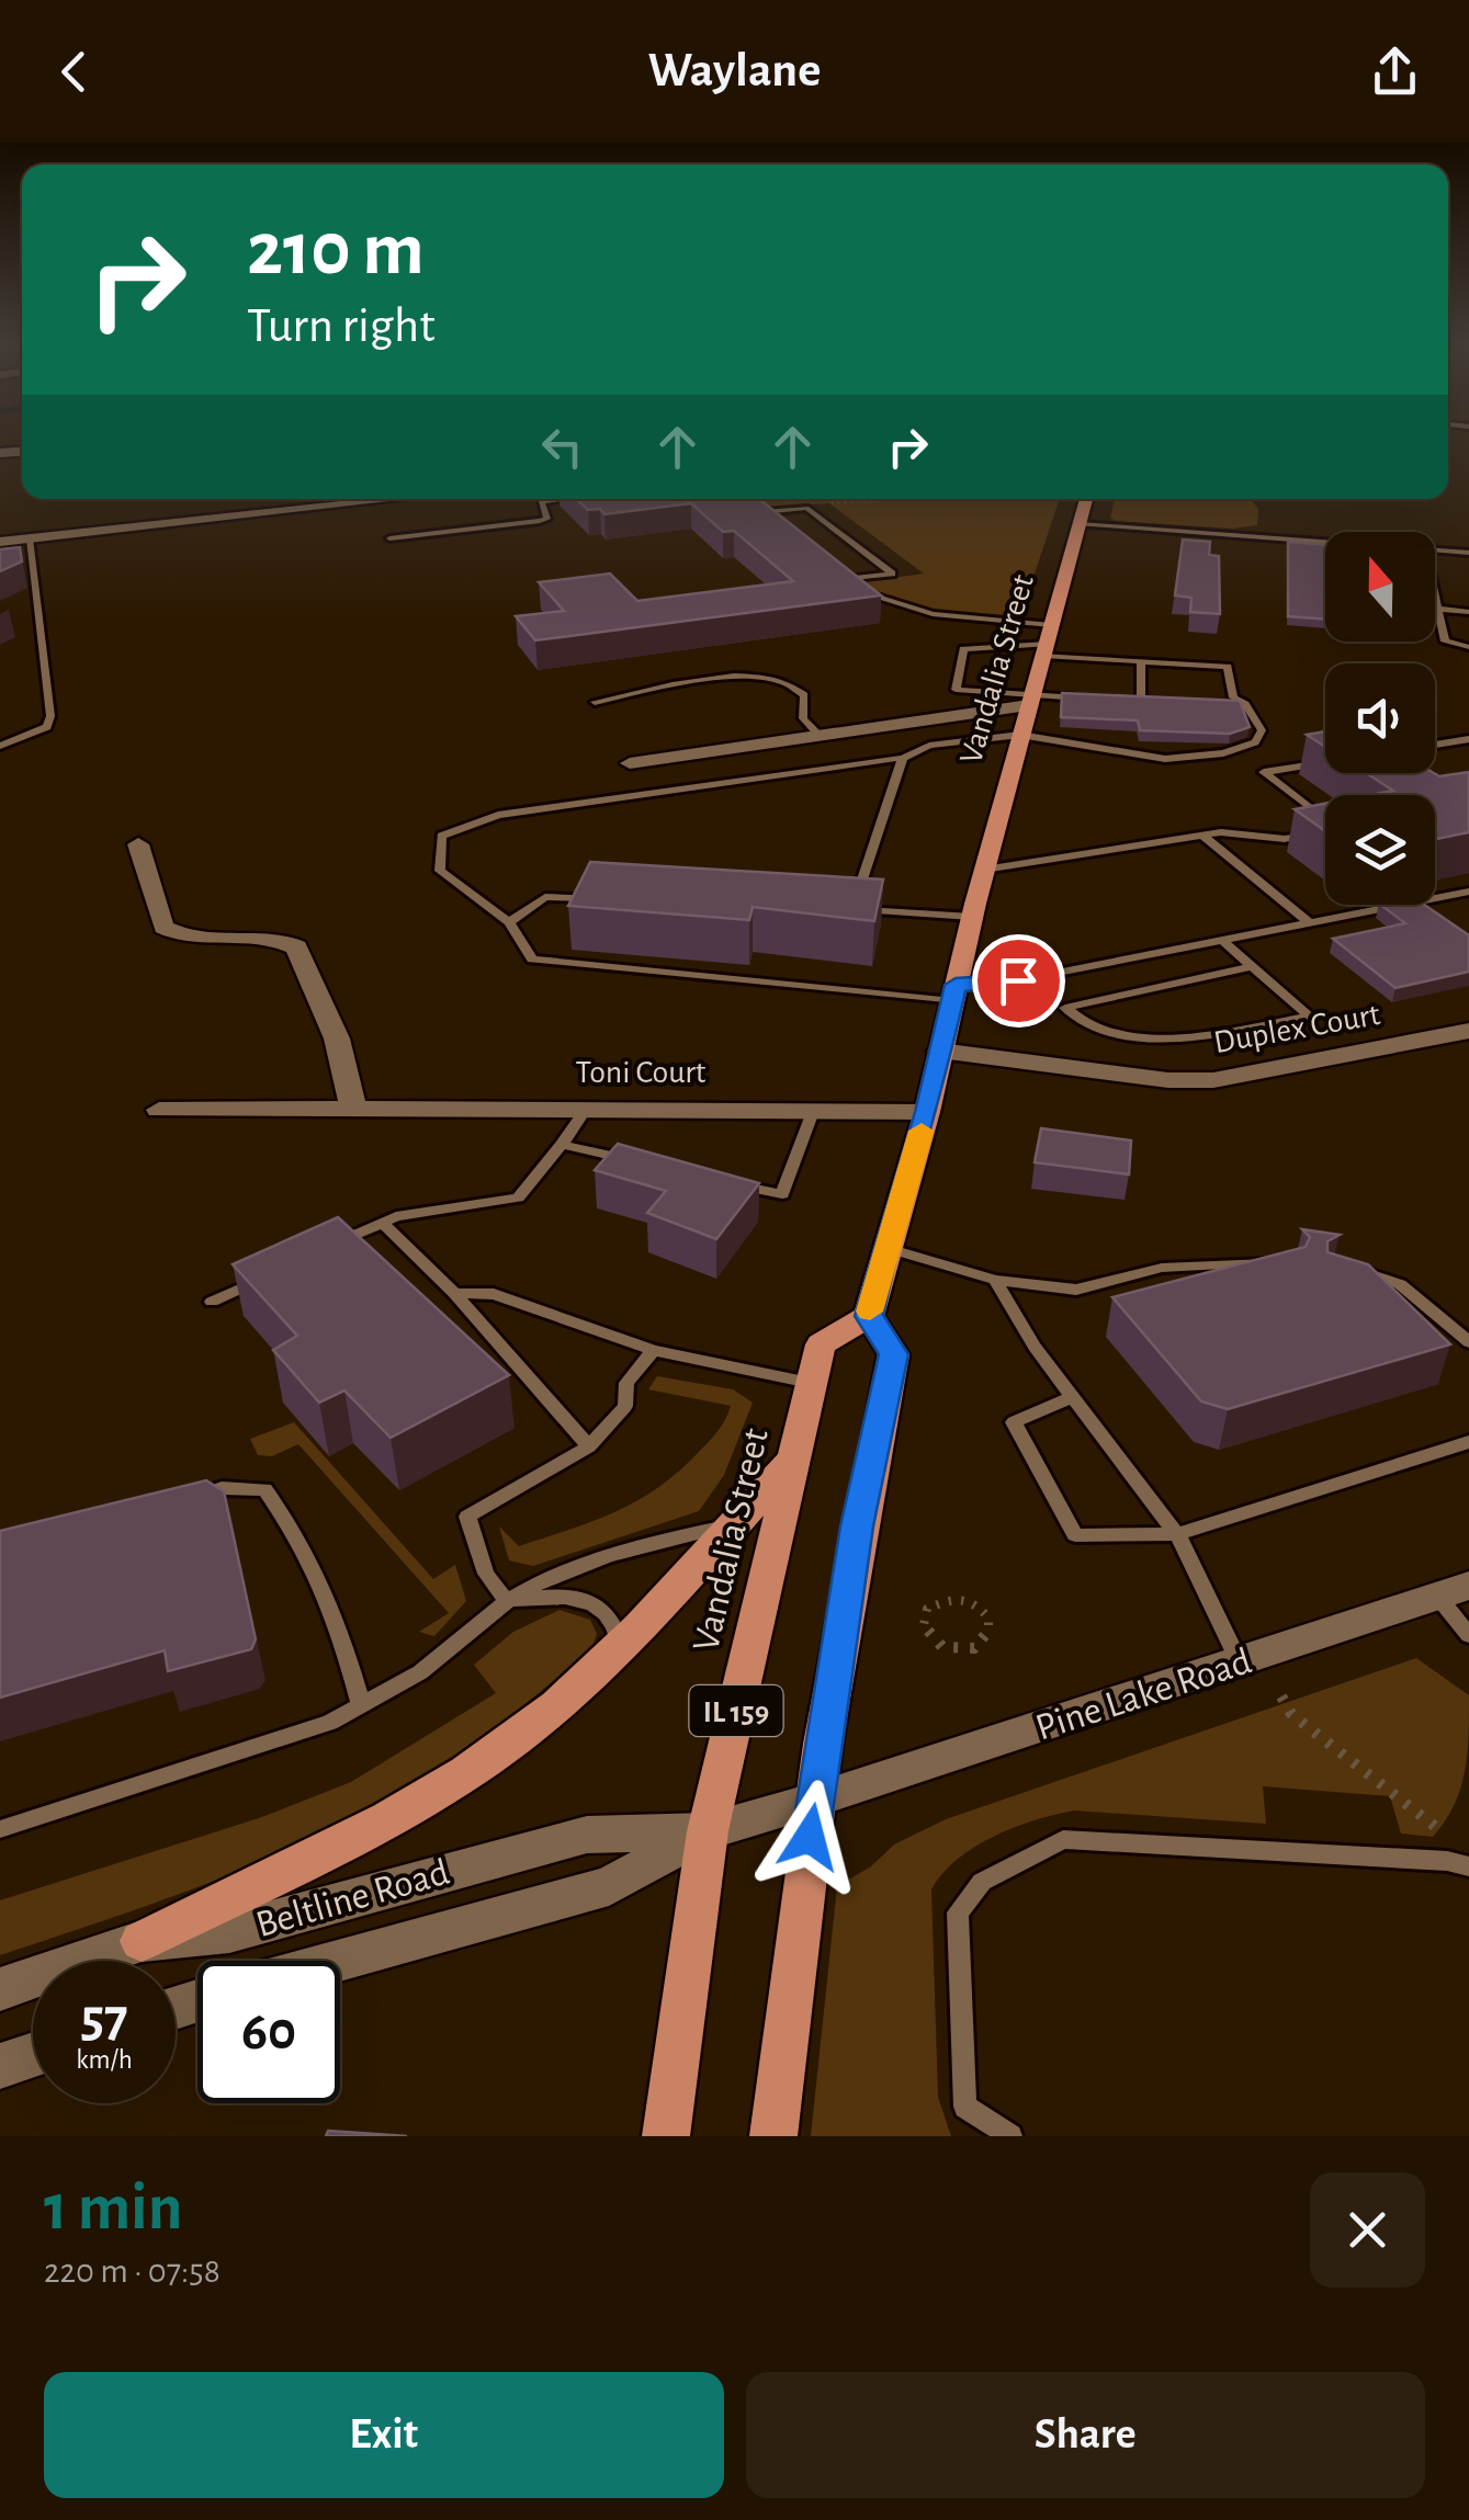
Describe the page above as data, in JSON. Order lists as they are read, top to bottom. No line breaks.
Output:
{"streets":{"main road":["Vandalia Street","IL 159"],"street":["Duplex Court","Toni Court","Pine Lake Road","Beltline Road"]},"crossings":[["Vandalia Street","Duplex Court"],["Vandalia Street","Toni Court"],["Vandalia Street","IL 159"],["Vandalia Street","Beltline Road"],["Pine Lake Road","IL 159"],["Pine Lake Road","Beltline Road"],["IL 159","Beltline Road"]],"north":"top","page":{"header":"Waylane","turn":["210 m","Turn right"],"speed":"57 km/h","limit":"60","heading":["1 min","220 m · 07:58"],"buttons":["Exit","Share"]}}
